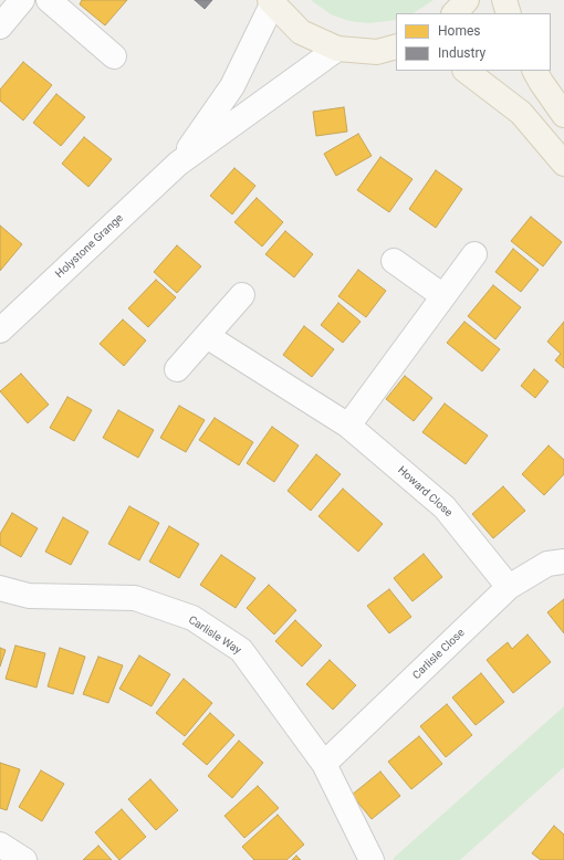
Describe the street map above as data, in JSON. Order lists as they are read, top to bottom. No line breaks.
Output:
{"streets":{"street":["Holystone Grange","Howard Close","Carlisle Way","Carlisle Close"]},"crossings":[["Howard Close","Carlisle Close"],["Carlisle Way","Carlisle Close"]],"legend":["Homes","Industry"]}
